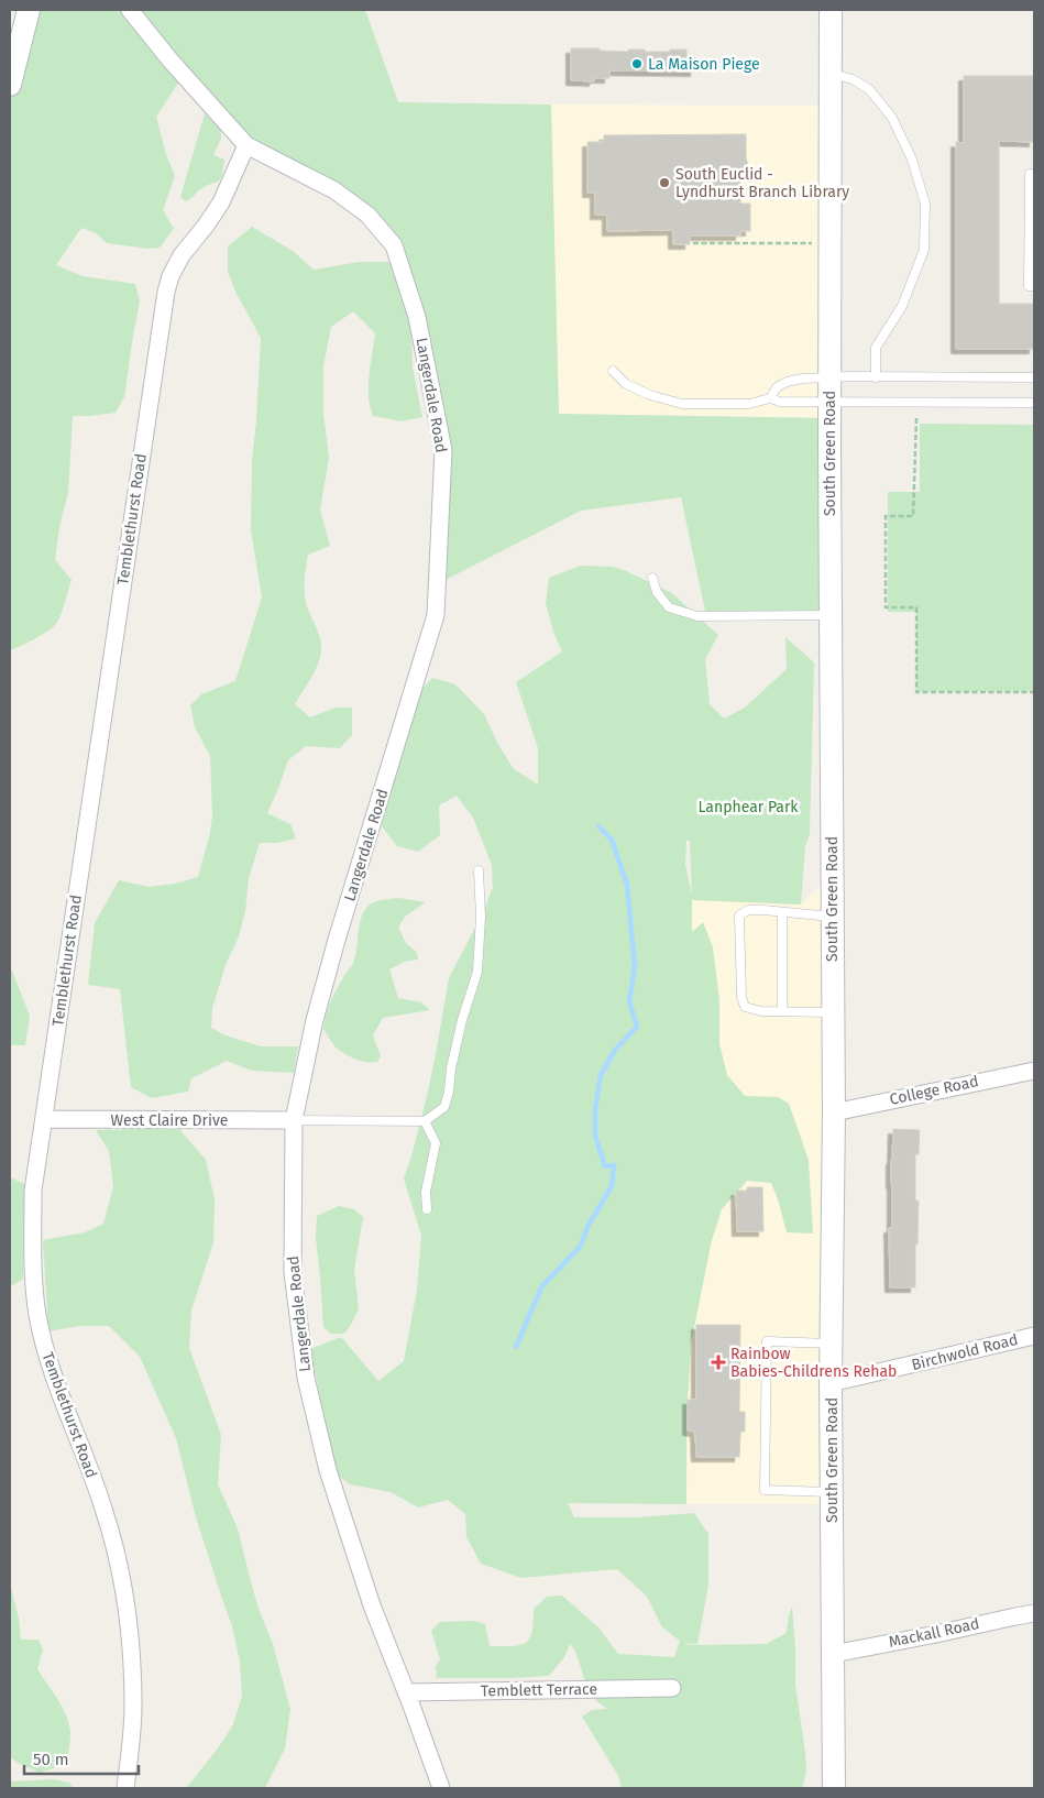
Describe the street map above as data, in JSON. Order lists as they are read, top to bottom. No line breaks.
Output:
{"streets":{"main road":["South Green Road"],"street":["Langerdale Road","Temblethurst Road","College Road","West Claire Drive","Birchwold Road","Mackall Road","Temblett Terrace"]},"crossings":[["Langerdale Road","Temblethurst Road"],["Langerdale Road","West Claire Drive"],["Langerdale Road","Temblett Terrace"],["South Green Road","College Road"],["South Green Road","Birchwold Road"],["South Green Road","Mackall Road"],["Temblethurst Road","West Claire Drive"]],"parks":["Lanphear Park"],"places":{"other":["La Maison Piege","South Euclid - Lyndhurst Branch Library"],"health":["Rainbow Babies-Childrens Rehab"]},"scale_bar":"50 m"}
